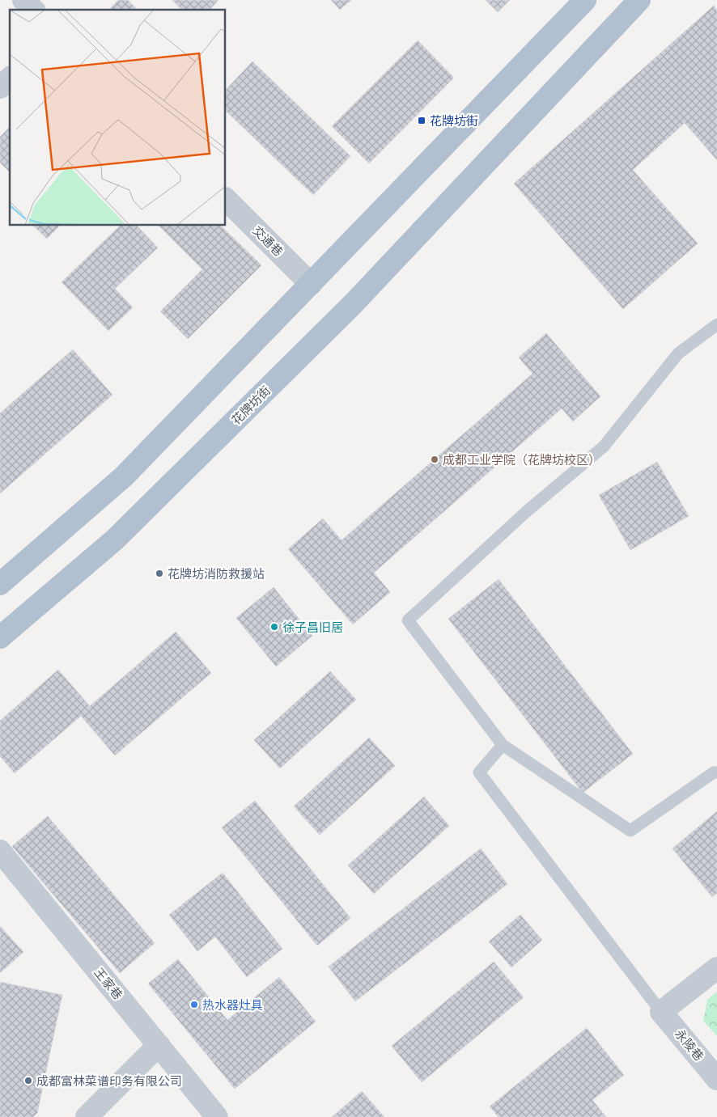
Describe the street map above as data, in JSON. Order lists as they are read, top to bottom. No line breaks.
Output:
{"streets":{"main road":["花牌坊街"],"street":["交通巷","王家巷","永陵巷"]},"places":{"transit":["花牌坊街"],"other":["成都工业学院（花牌坊校区）","花牌坊消防救援站","徐子昌旧居","热水器灶具","成都富林菜谱印务有限公司"]}}
